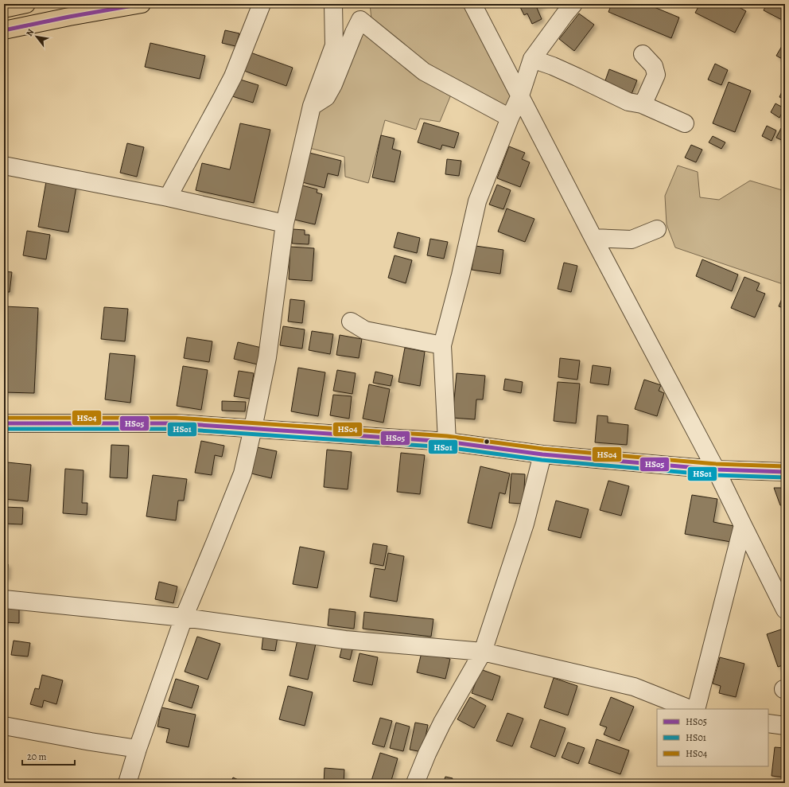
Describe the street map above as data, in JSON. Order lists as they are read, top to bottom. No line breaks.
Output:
{"lines":["transit line HS05","transit line HS04","transit line HS01"],"legend":["HS05","HS01","HS04"],"scale_bar":"20 m","north":"top left"}
